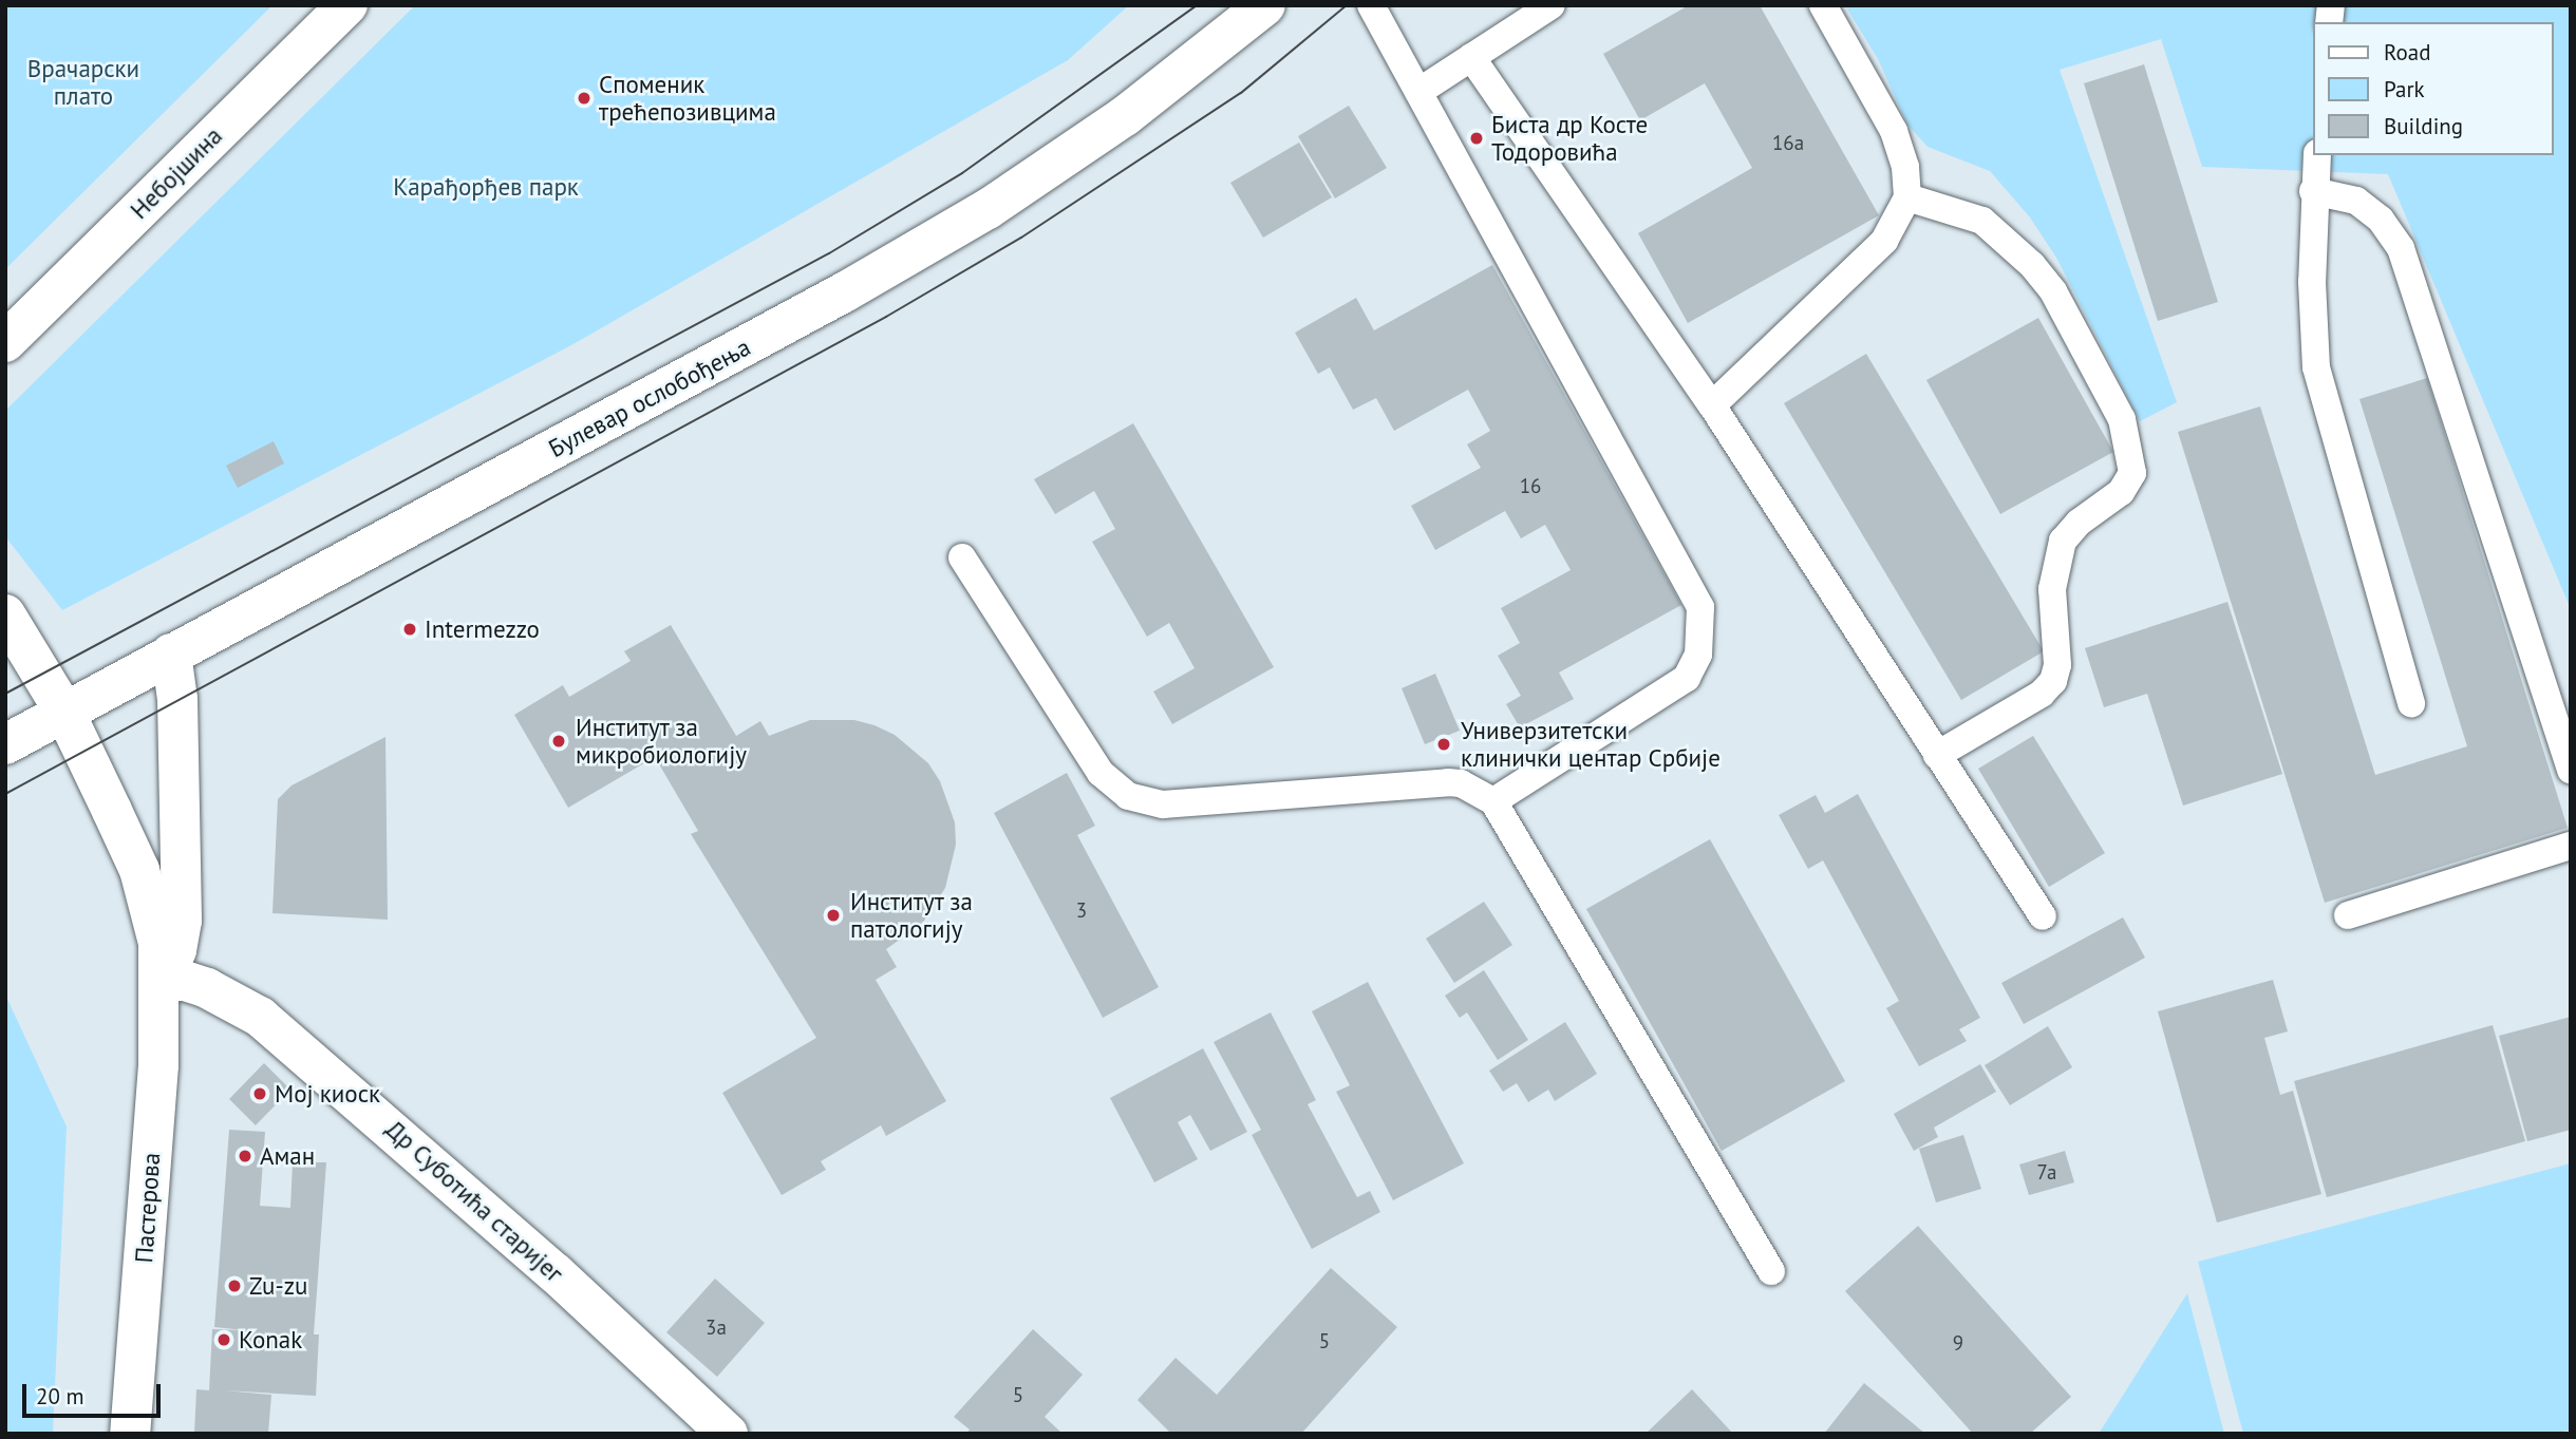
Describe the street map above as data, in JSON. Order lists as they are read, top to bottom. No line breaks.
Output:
{"streets":{"street":["Небојшина","Булевар ослобођења","Др Суботића старијег","Пастерова"]},"crossings":[["Булевар ослобођења","Пастерова"],["Др Суботића старијег","Пастерова"]],"parks":["Врачарски плато","Карађорђев парк"],"places":["Споменик трећепозивцима","Биста др Косте Тодоровића","Intermezzo","Институт за микробиологију","Универзитетски клинички центар Србије","Институт за патологију","Мој киоск","Аман","Zu-zu","Konak"],"house_numbers":["16a","16","3","7a","3a","5","9","5"],"legend":["Road","Park","Building"],"scale_bar":"20 m"}
